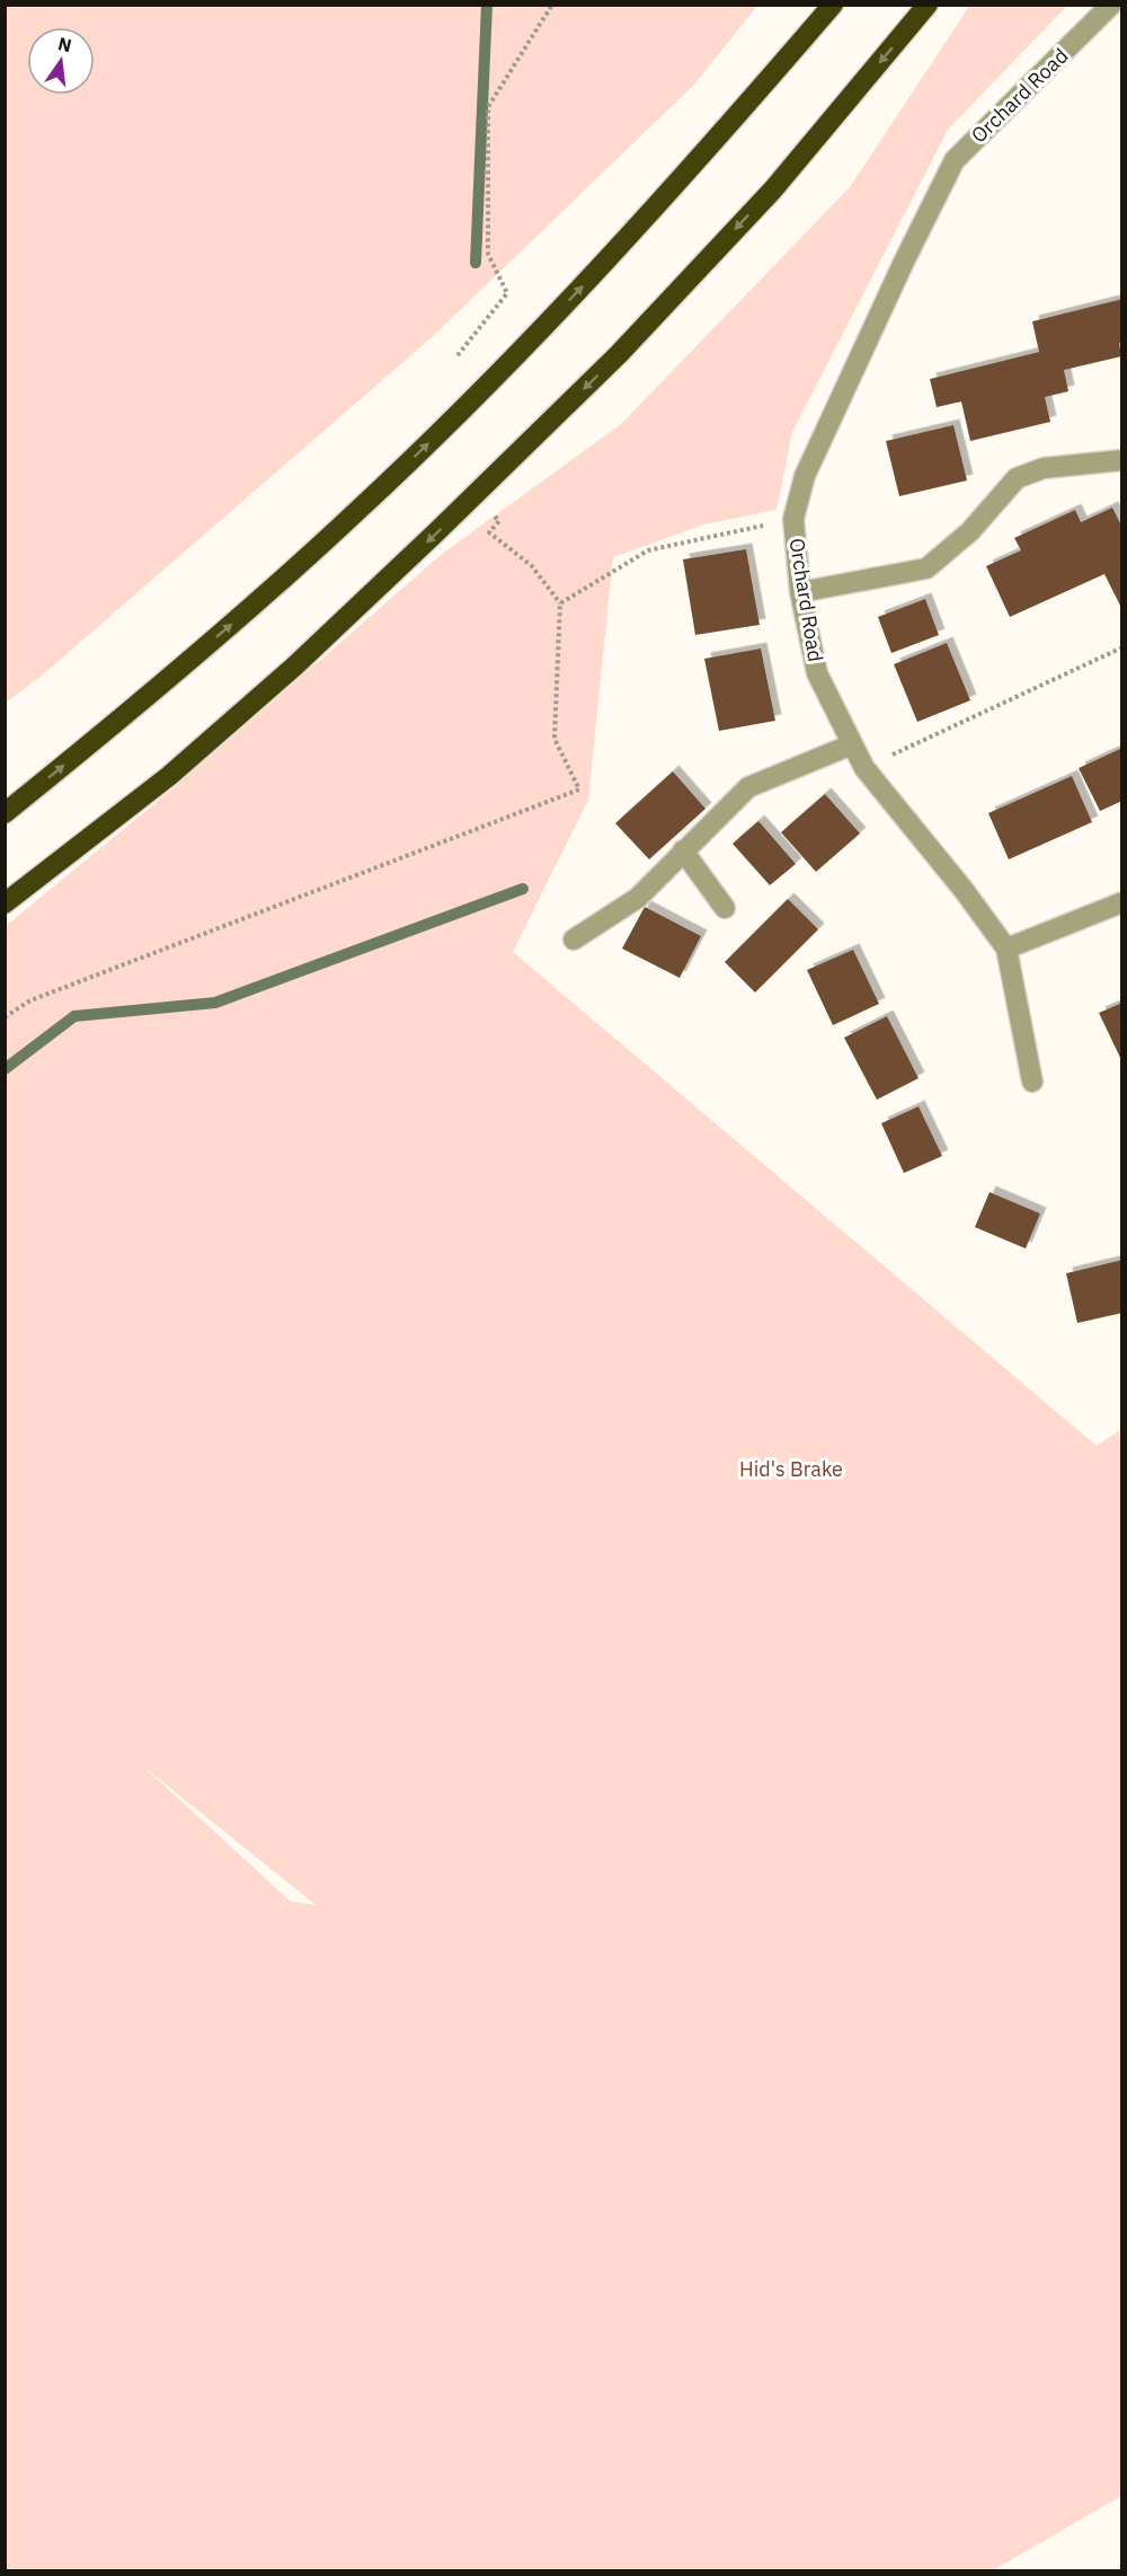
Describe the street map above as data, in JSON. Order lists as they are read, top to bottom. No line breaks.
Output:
{"streets":{"street":["Orchard Road"]},"parks":["Hid's Brake"],"north":"top"}
